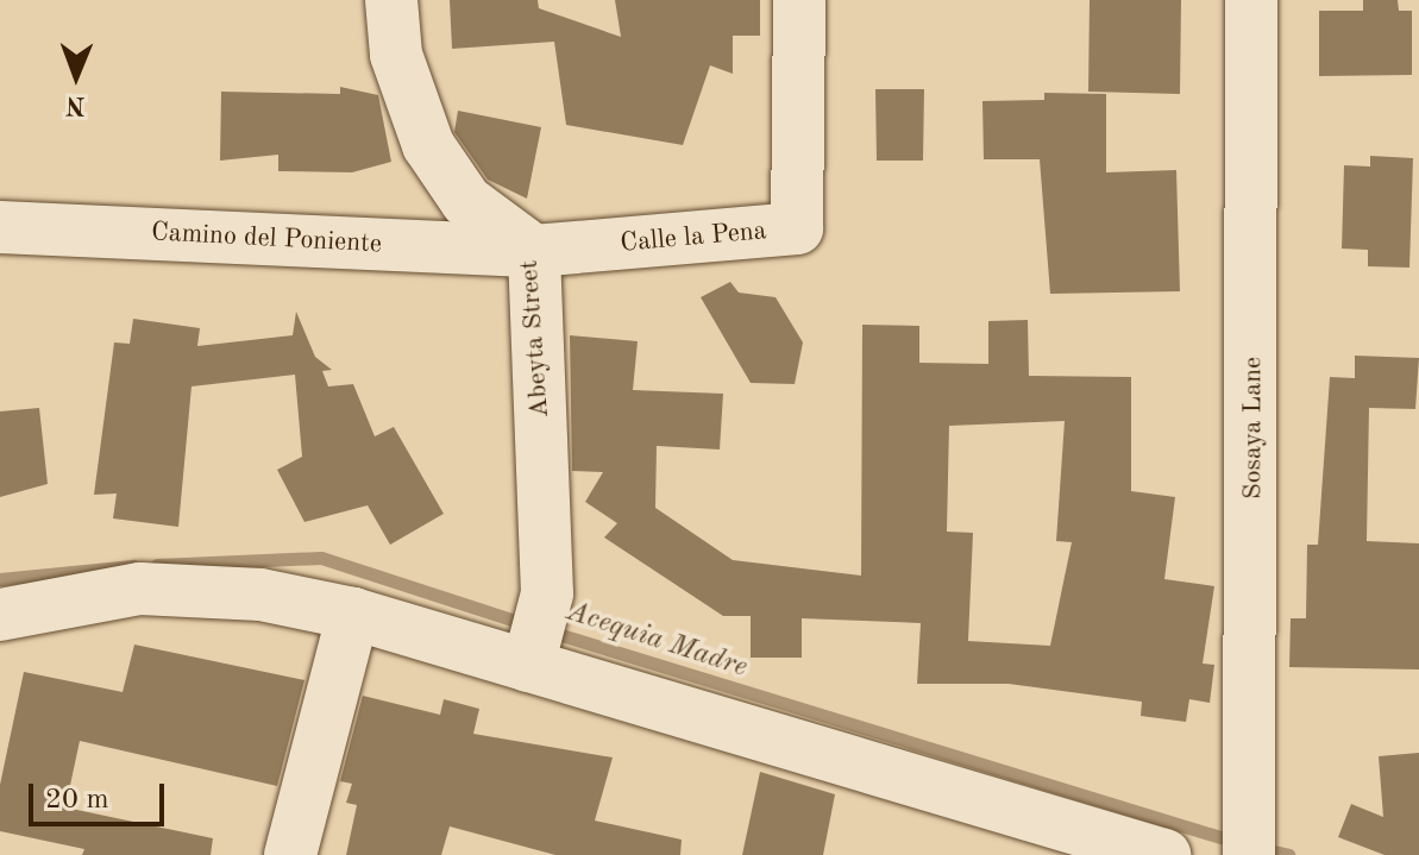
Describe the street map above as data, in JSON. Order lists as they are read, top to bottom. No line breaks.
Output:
{"streets":{"street":["Calle la Pena","Camino del Poniente","Abeyta Street","Sosaya Lane"]},"crossings":[["Calle la Pena","Camino del Poniente"],["Calle la Pena","Abeyta Street"],["Camino del Poniente","Abeyta Street"]],"water":["Acequia Madre"],"scale_bar":"20 m","north":"bottom"}
